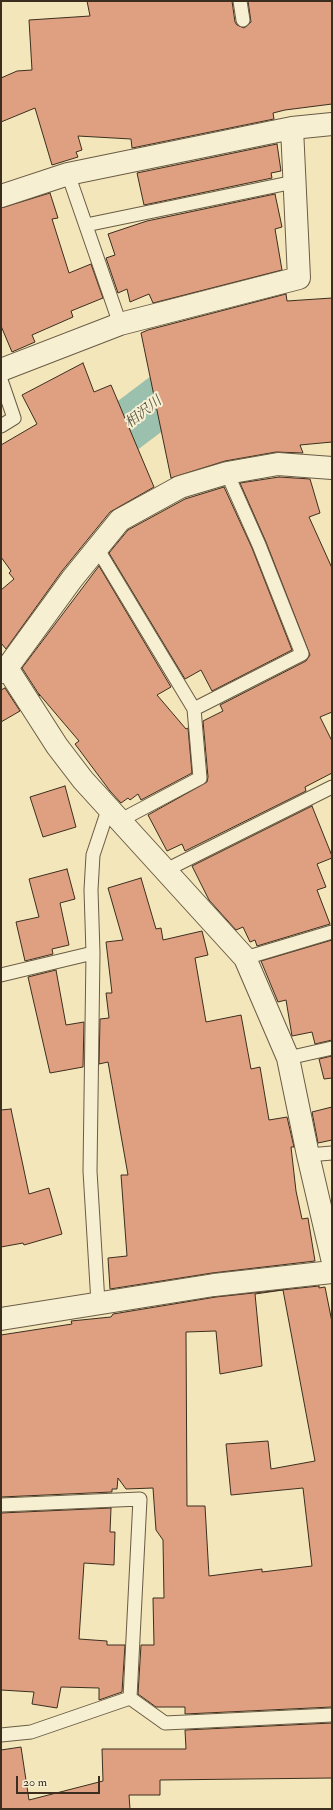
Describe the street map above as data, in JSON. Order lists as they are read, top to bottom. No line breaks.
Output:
{"water":["相沢川"],"scale_bar":"20 m"}
